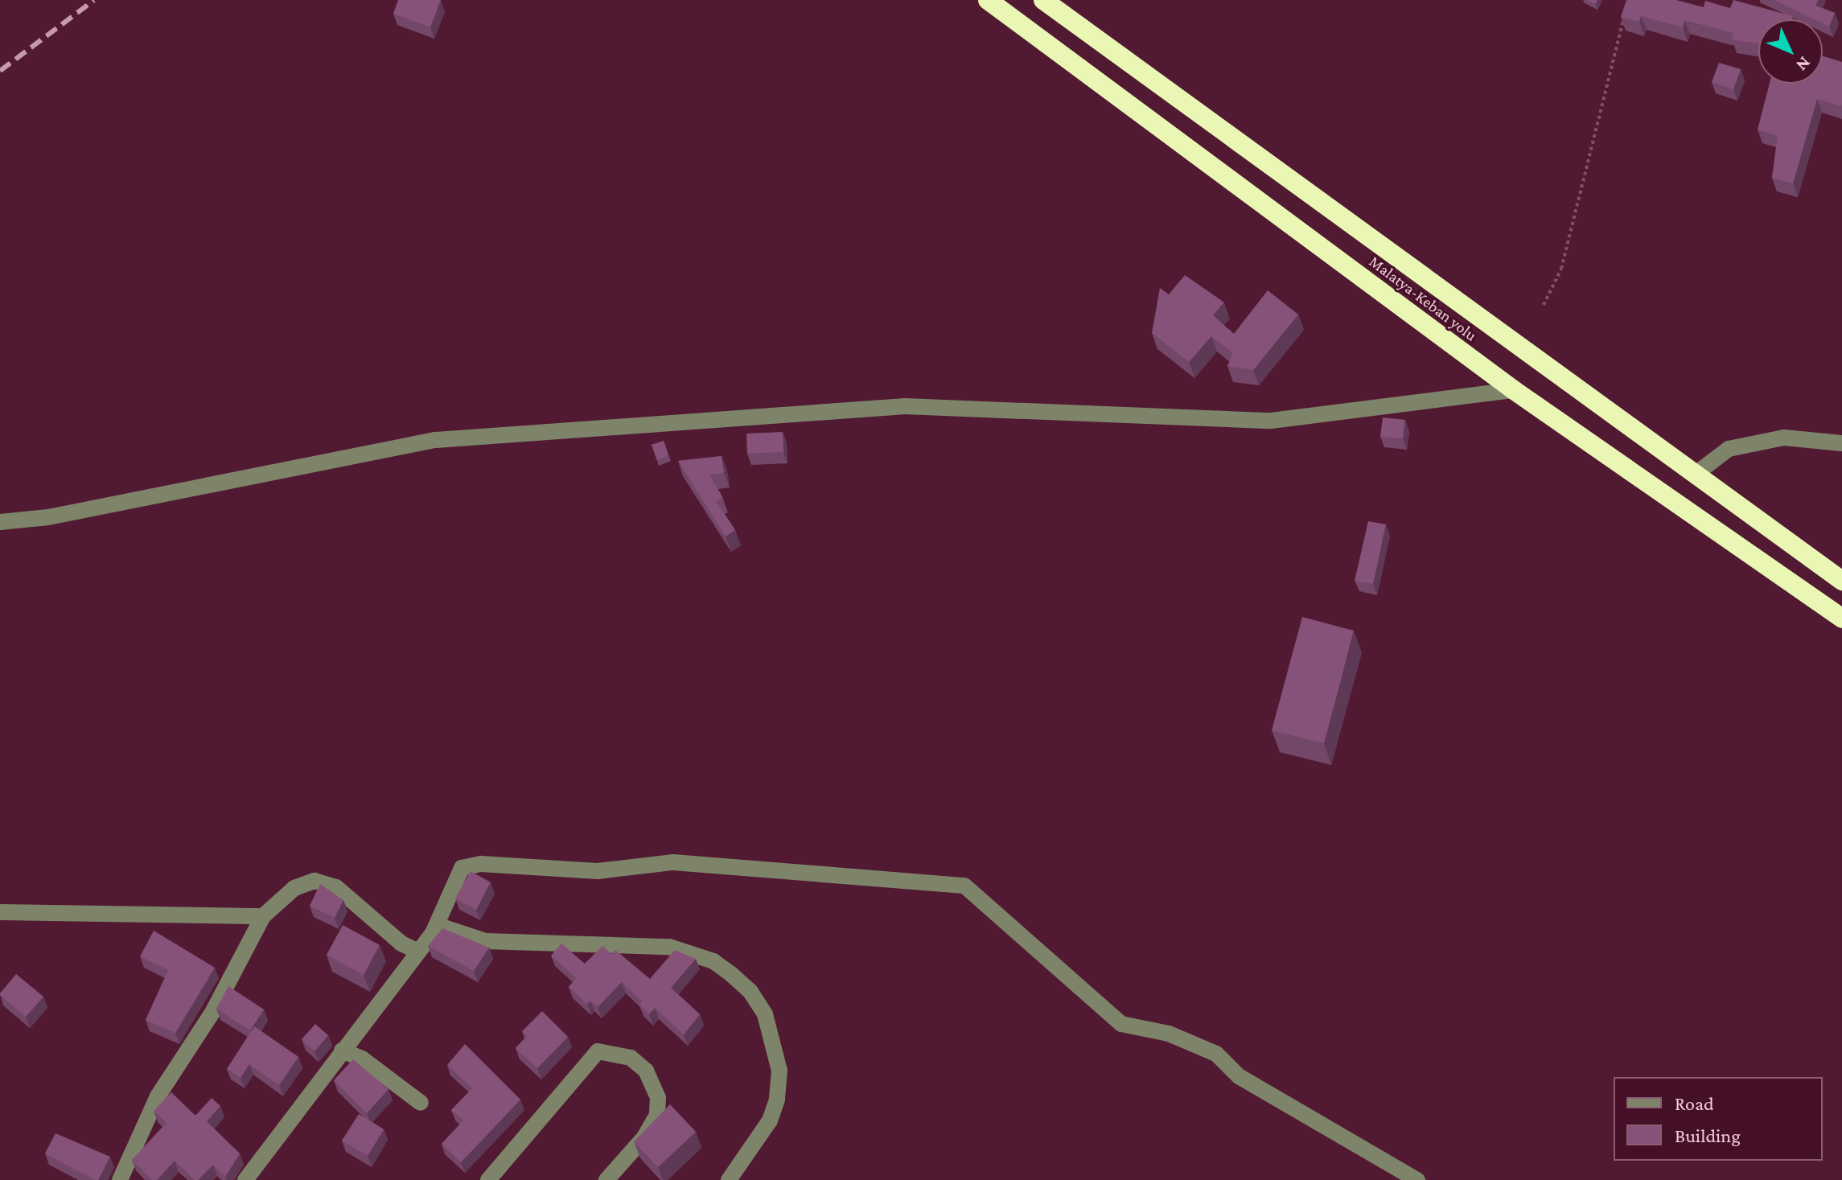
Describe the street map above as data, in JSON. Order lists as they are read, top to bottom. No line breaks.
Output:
{"streets":{"highway":["Malatya-Keban yolu"]},"legend":["Road","Building"],"north":"bottom right"}
